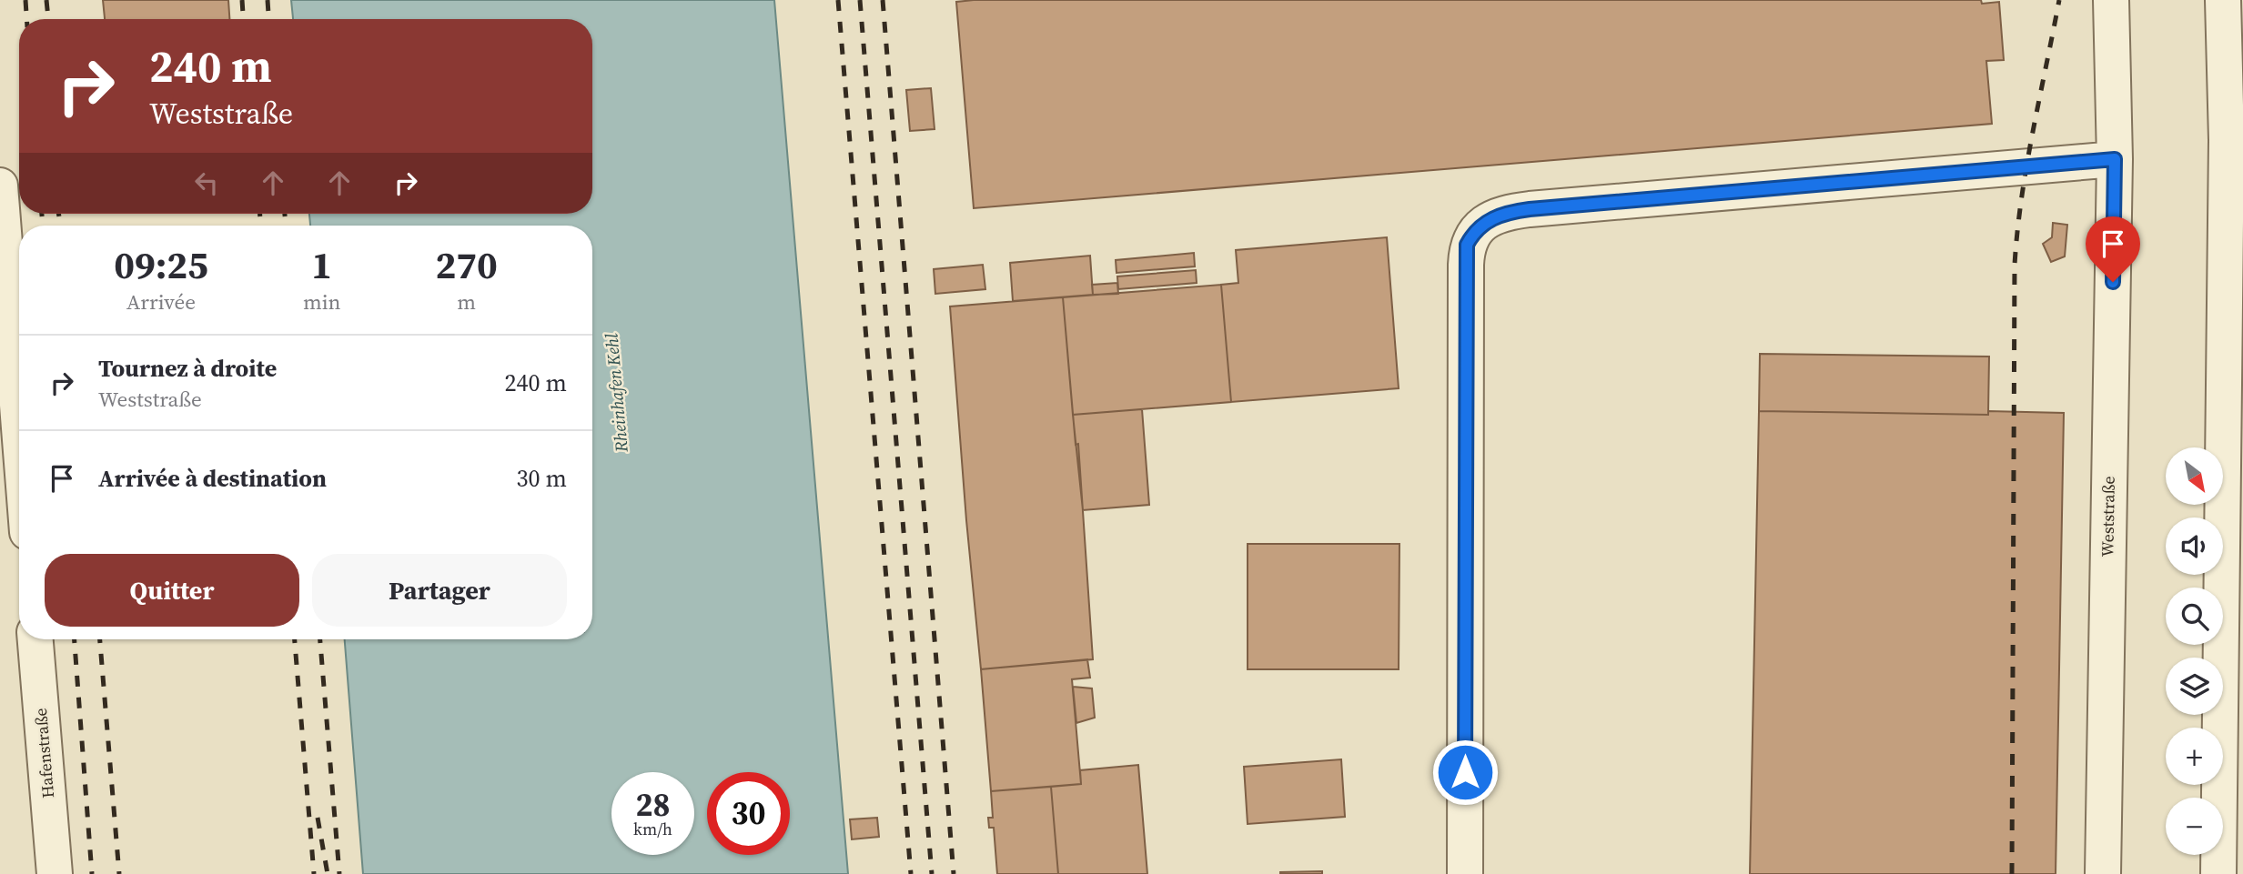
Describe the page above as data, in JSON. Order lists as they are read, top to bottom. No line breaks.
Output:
{"streets":{"street":["Weststraße","Hafenstraße"]},"water":["Rheinhafen Kehl"],"north":"bottom right","page":{"turn":["240 m","Weststraße"],"eta":["09:25","Arrivée","1","min","270","m"],"list":[{"name":"Tournez à droite","note":"Weststraße","value":"240 m"},{"name":"Arrivée à destination","value":"30 m"}],"map_buttons":["+","−"],"buttons":["Quitter","Partager"],"speed":"28 km/h","limit":"30"}}
